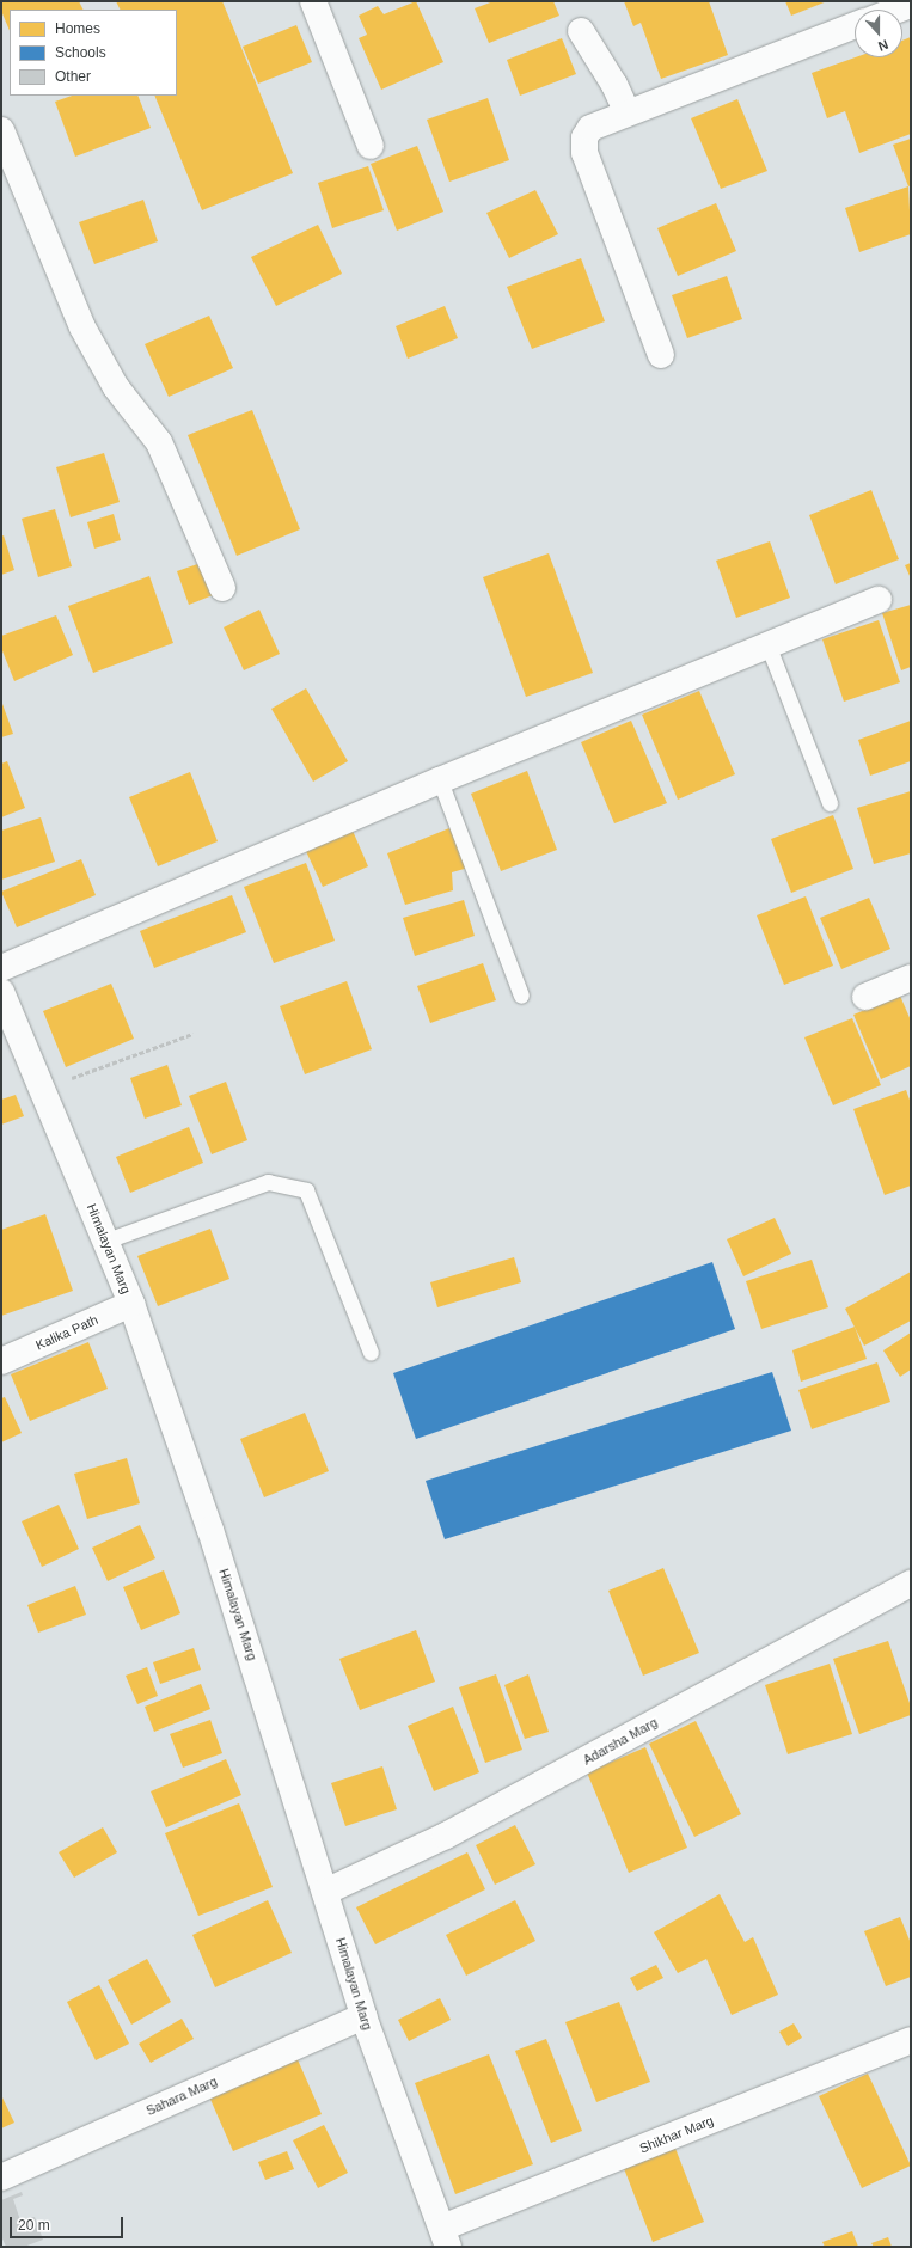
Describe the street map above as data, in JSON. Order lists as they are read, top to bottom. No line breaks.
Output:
{"streets":{"street":["Himalayan Marg","Kalika Path","Adarsha Marg","Sahara Marg","Shikhar Marg"]},"crossings":[["Himalayan Marg","Kalika Path"],["Himalayan Marg","Adarsha Marg"],["Himalayan Marg","Sahara Marg"],["Himalayan Marg","Shikhar Marg"]],"legend":["Homes","Schools","Other"],"scale_bar":"20 m","north":"bottom"}
